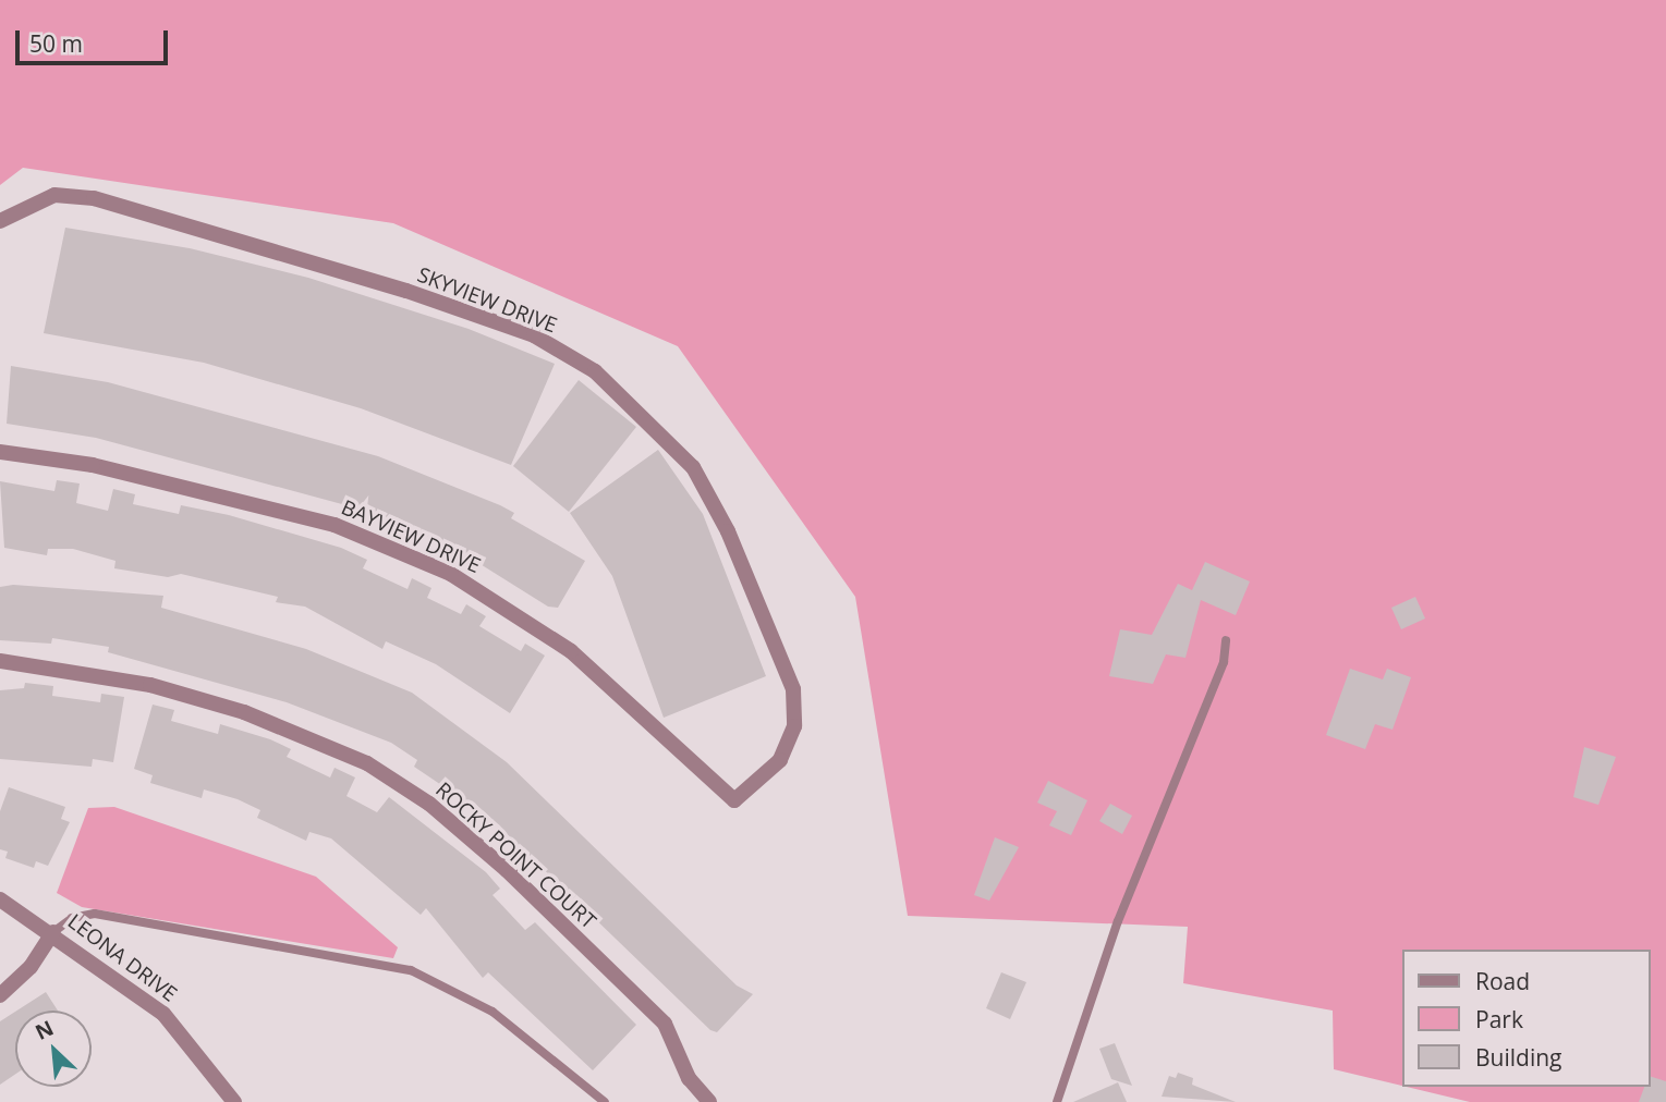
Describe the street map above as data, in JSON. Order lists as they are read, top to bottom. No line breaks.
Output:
{"streets":{"street":["SKYVIEW DRIVE","BAYVIEW DRIVE","ROCKY POINT COURT","LEONA DRIVE"]},"crossings":[["SKYVIEW DRIVE","BAYVIEW DRIVE"]],"legend":["Road","Park","Building"],"scale_bar":"50 m","north":"top left"}
